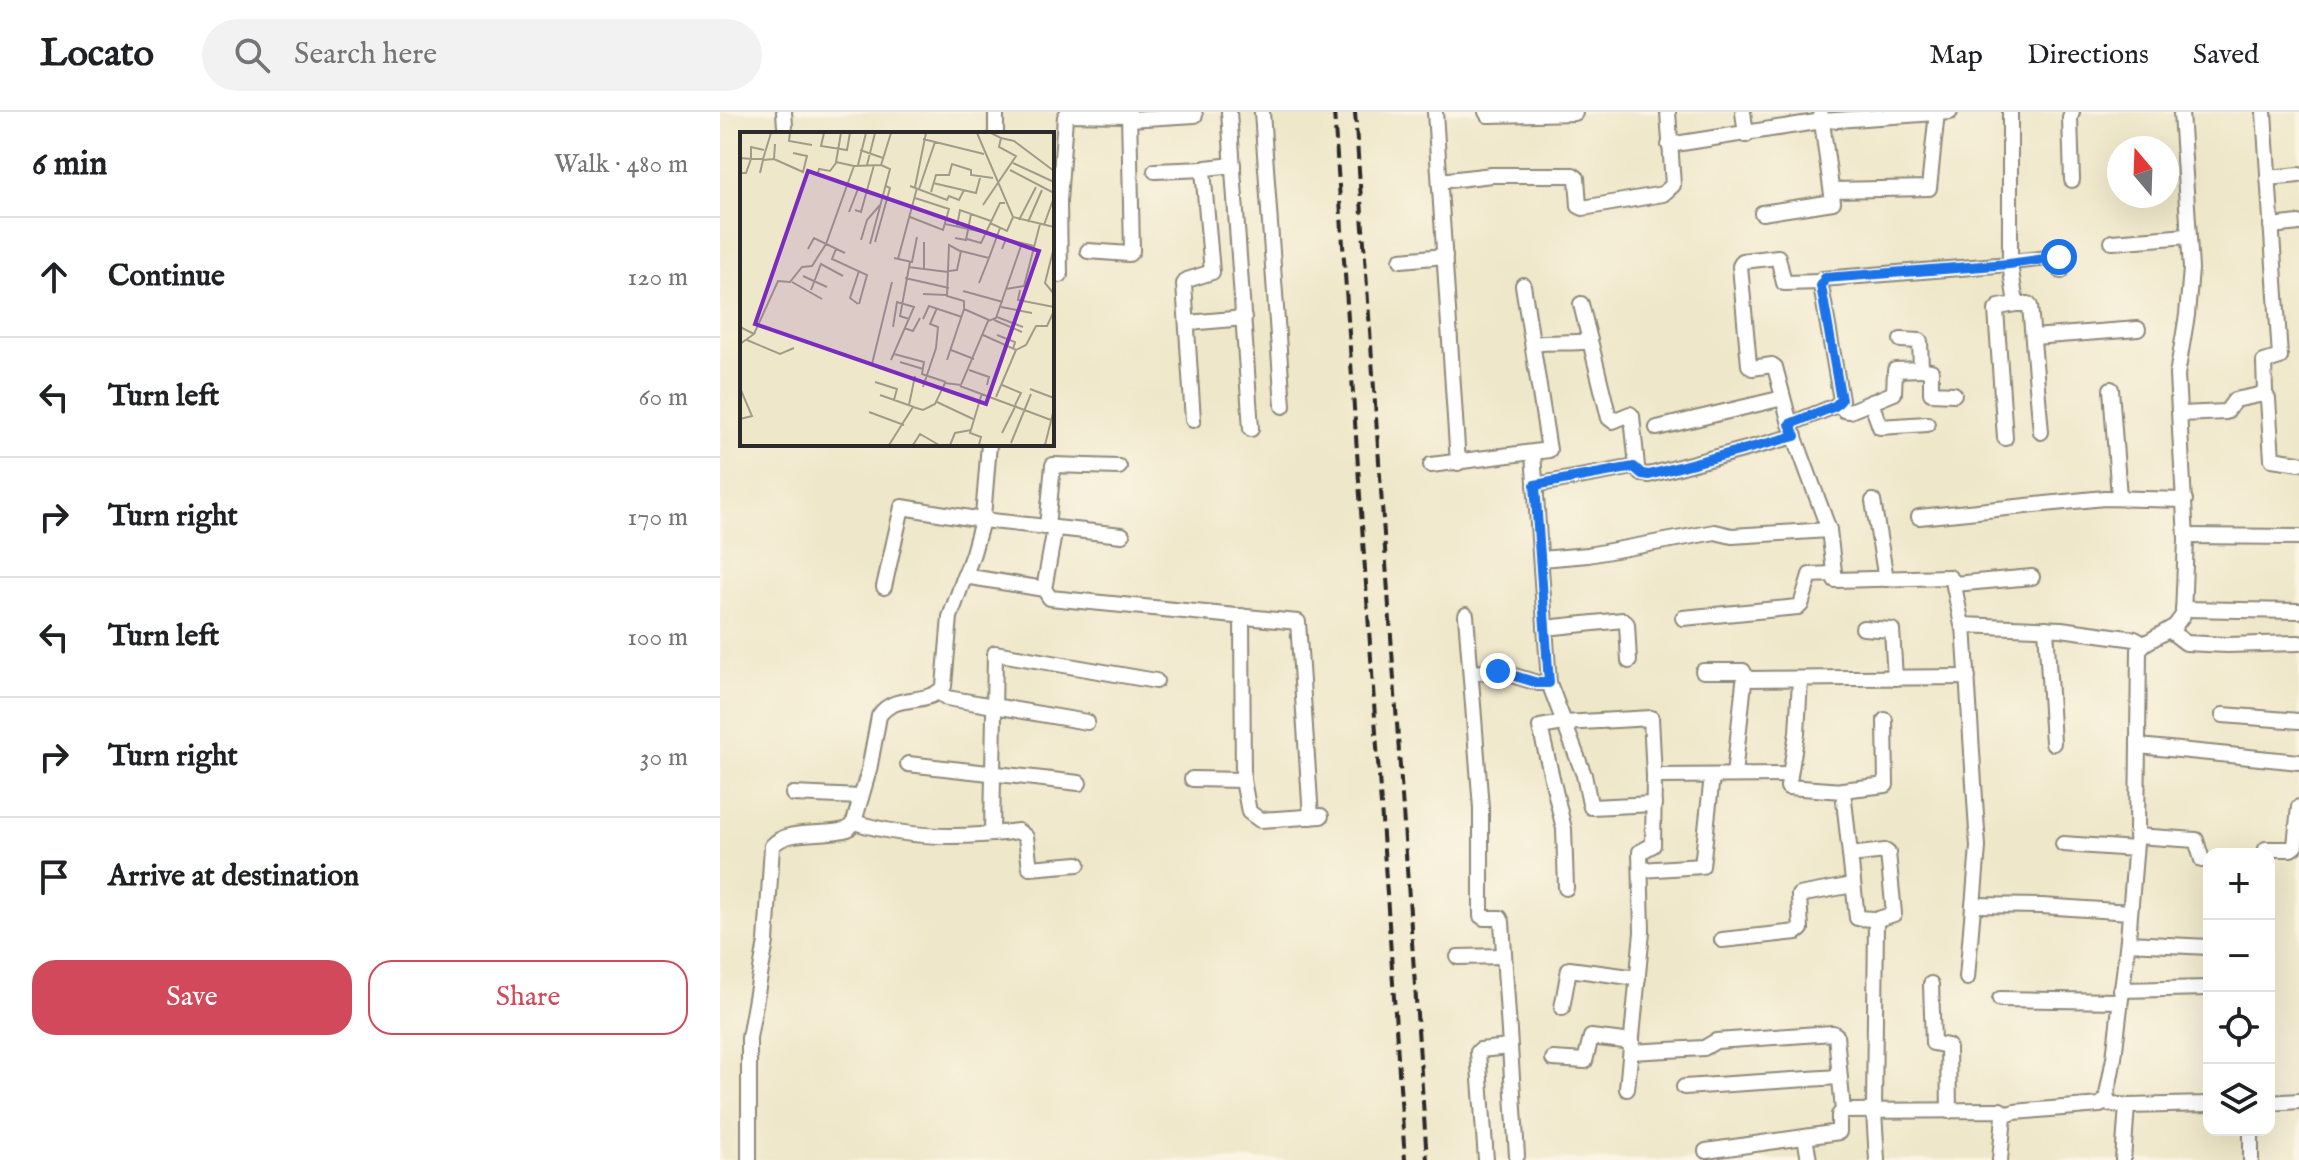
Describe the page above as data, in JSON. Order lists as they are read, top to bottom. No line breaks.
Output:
{"north":"top","page":{"header":"Locato","search":"Search here","nav":["Map","Directions","Saved"],"heading":["6 min","Walk · 480 m"],"list":[["Continue","120 m"],["Turn left","60 m"],["Turn right","170 m"],["Turn left","100 m"],["Turn right","30 m"],"Arrive at destination"],"map_buttons":["+","−"],"buttons":["Save","Share"]}}
